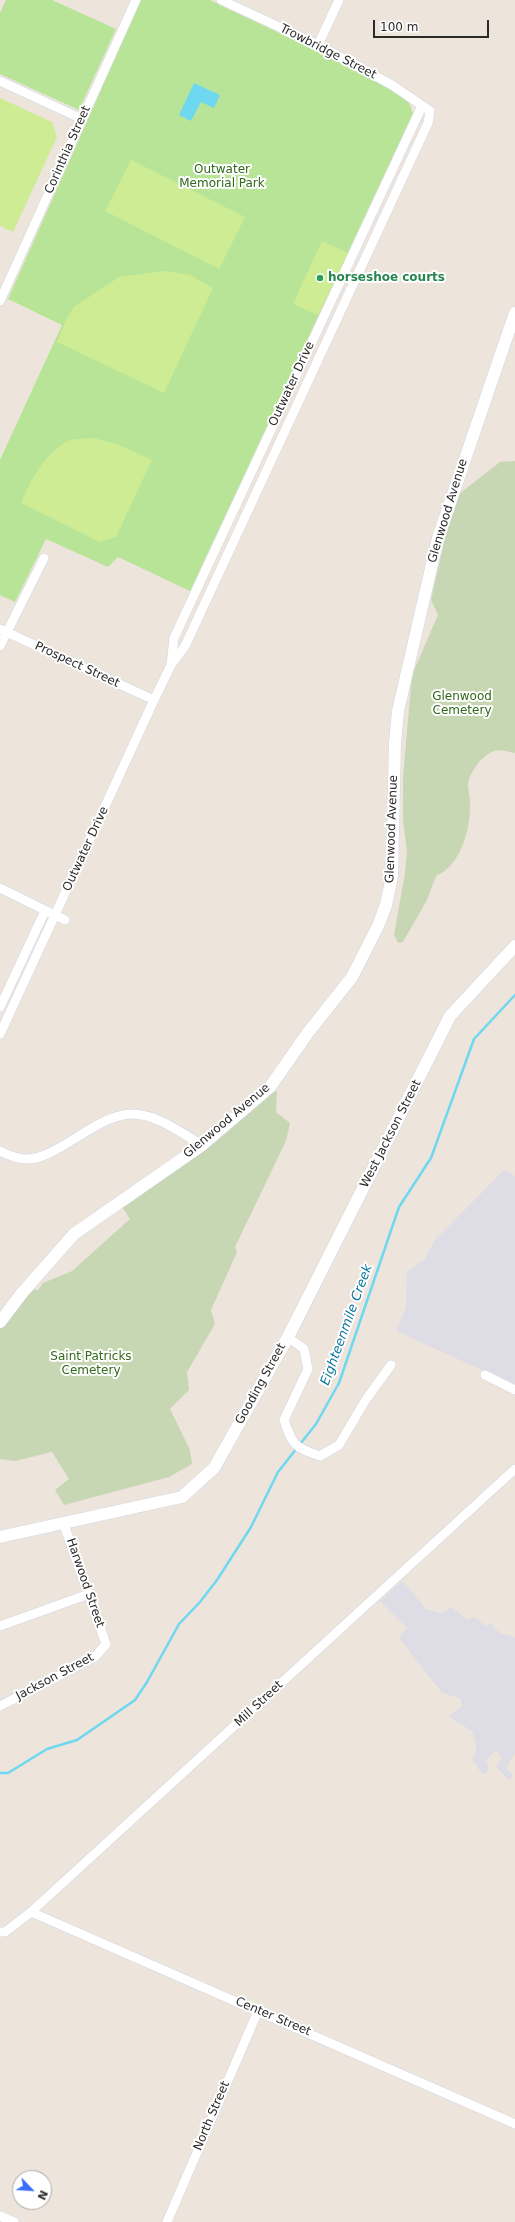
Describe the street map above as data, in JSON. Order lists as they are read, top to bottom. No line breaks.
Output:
{"streets":{"street":["Trowbridge Street","Corinthia Street","Outwater Drive","Glenwood Avenue","Prospect Street","West Jackson Street","Gooding Street","Harwood Street","Jackson Street","Mill Street","Center Street","North Street"]},"crossings":[["Trowbridge Street","Outwater Drive"],["Outwater Drive","Prospect Street"],["West Jackson Street","Gooding Street"],["Gooding Street","Harwood Street"],["Harwood Street","Jackson Street"],["Mill Street","Center Street"],["Center Street","North Street"]],"water":["Eighteenmile Creek"],"parks":["Outwater Memorial Park","Glenwood Cemetery","Saint Patricks Cemetery"],"places":["horseshoe courts"],"scale_bar":"100 m","north":"bottom right"}
